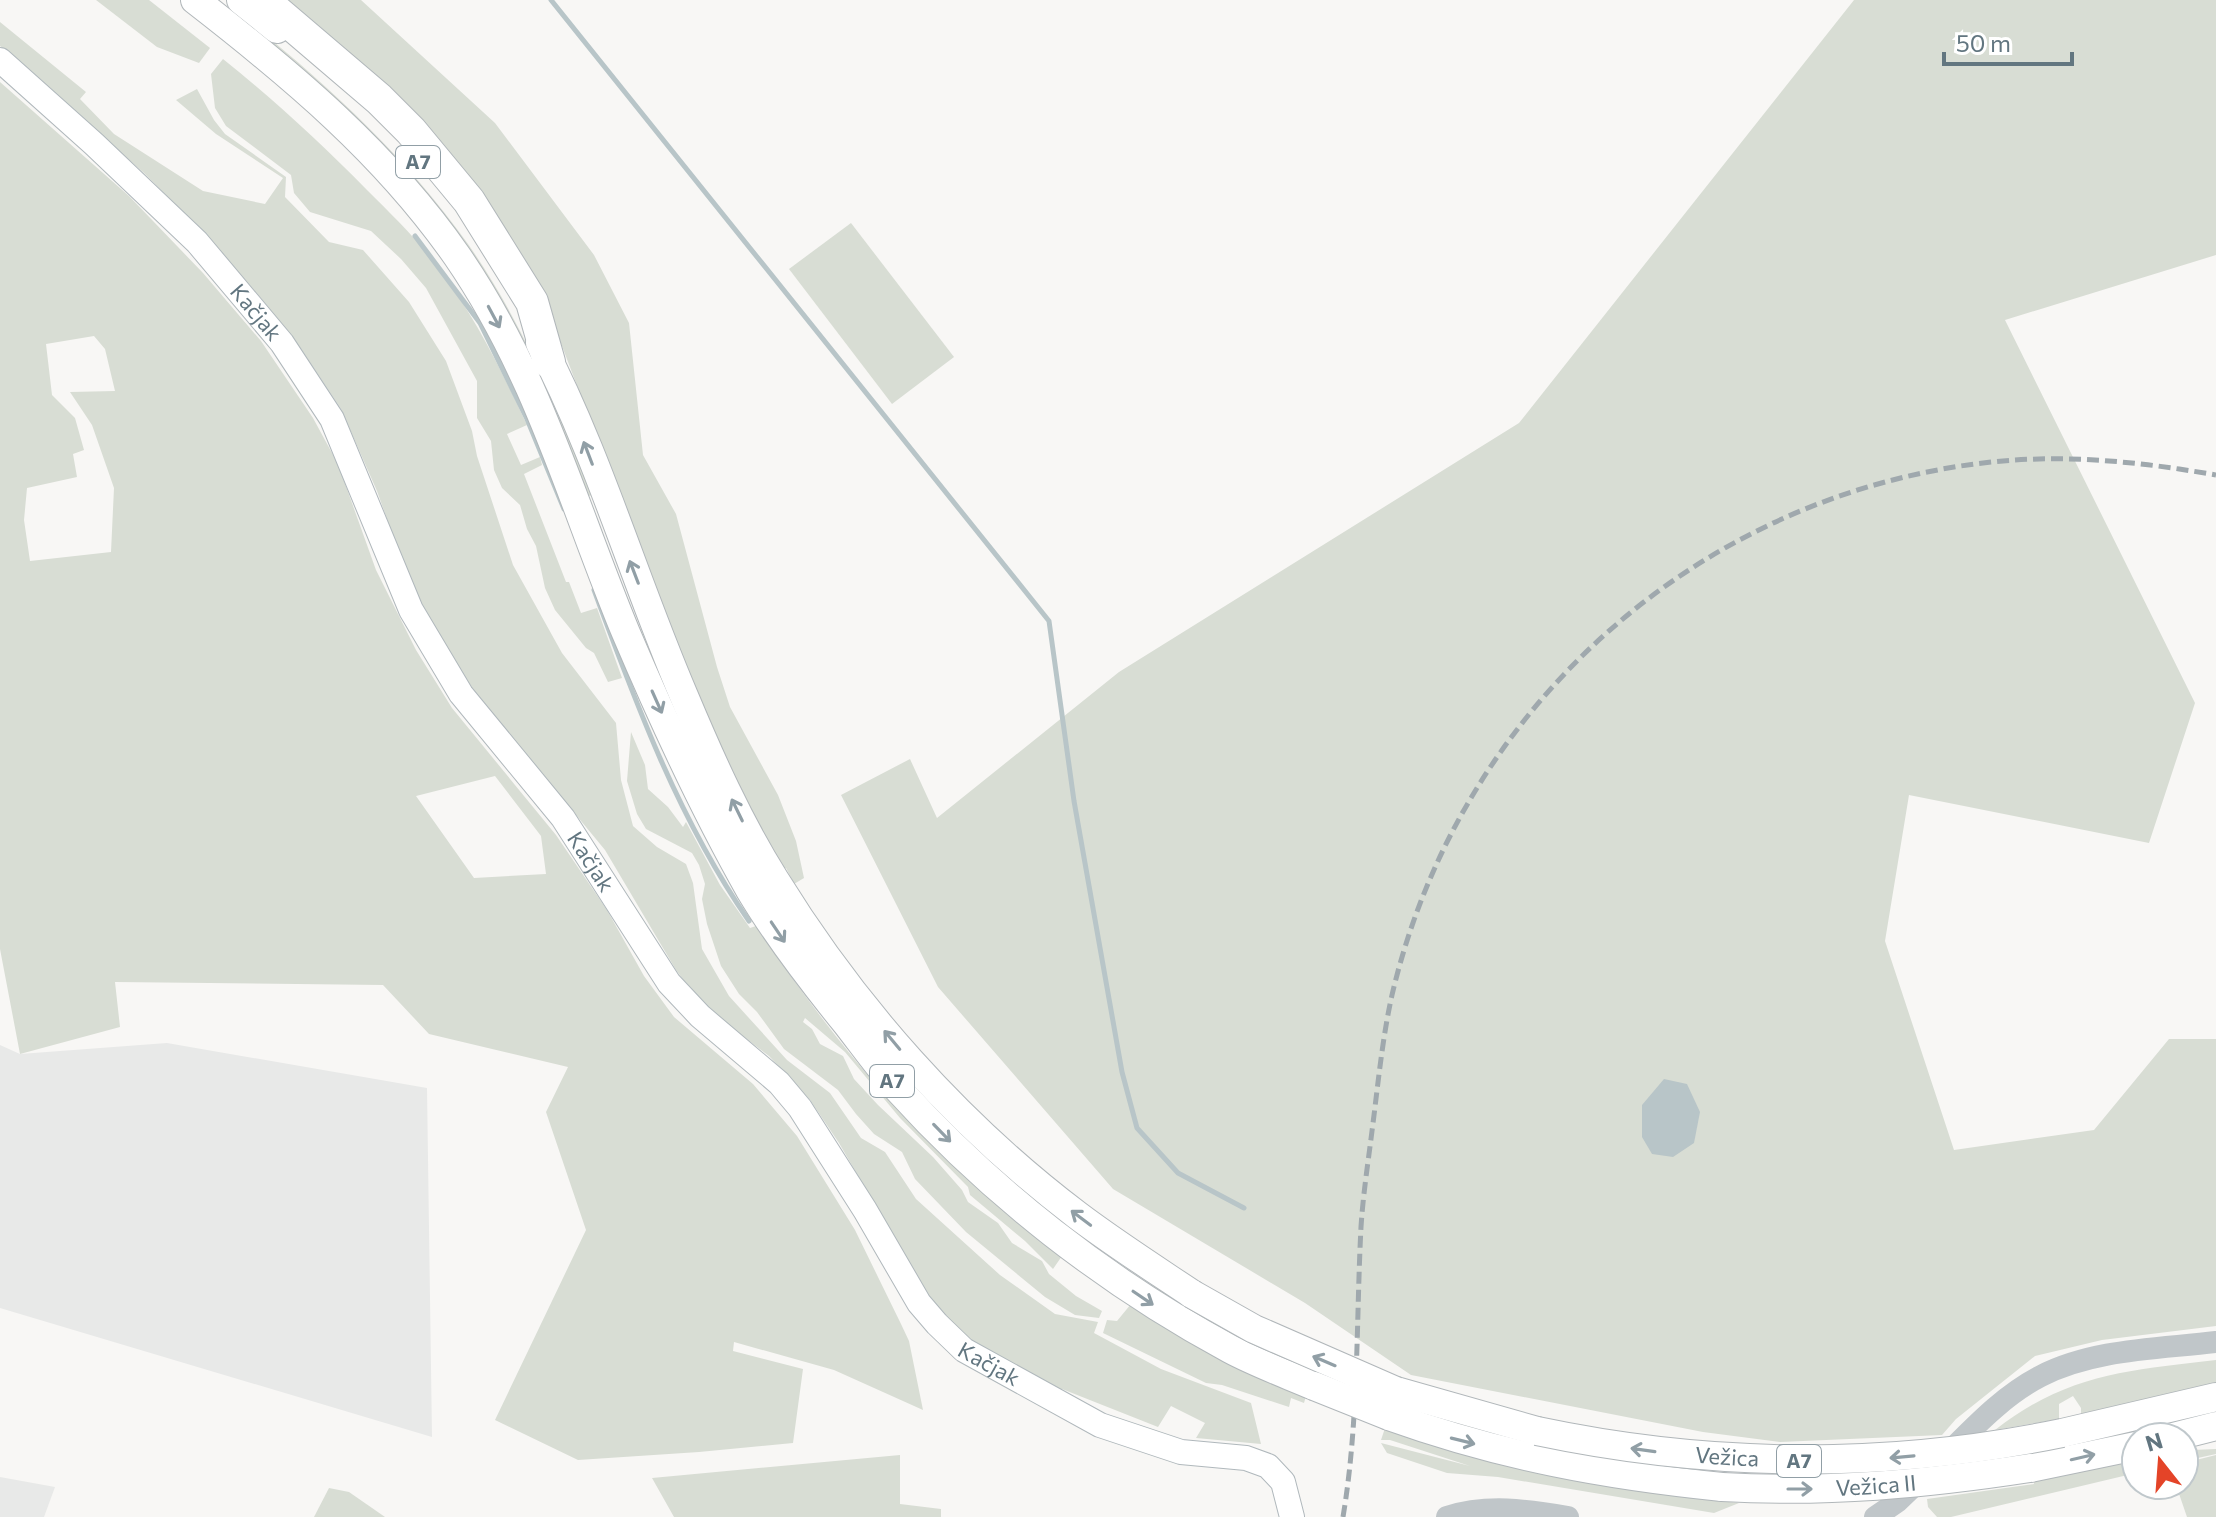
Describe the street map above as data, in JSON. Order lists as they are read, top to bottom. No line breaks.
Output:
{"streets":{"highway":["A7","Vežica","Vežica II"],"main road":["Kačjak"]},"crossings":[["A7","Vežica"],["A7","Vežica II"],["Vežica","Vežica II"]],"one_way":["Vežica","Vežica II"],"scale_bar":"50 m","north":"top"}
